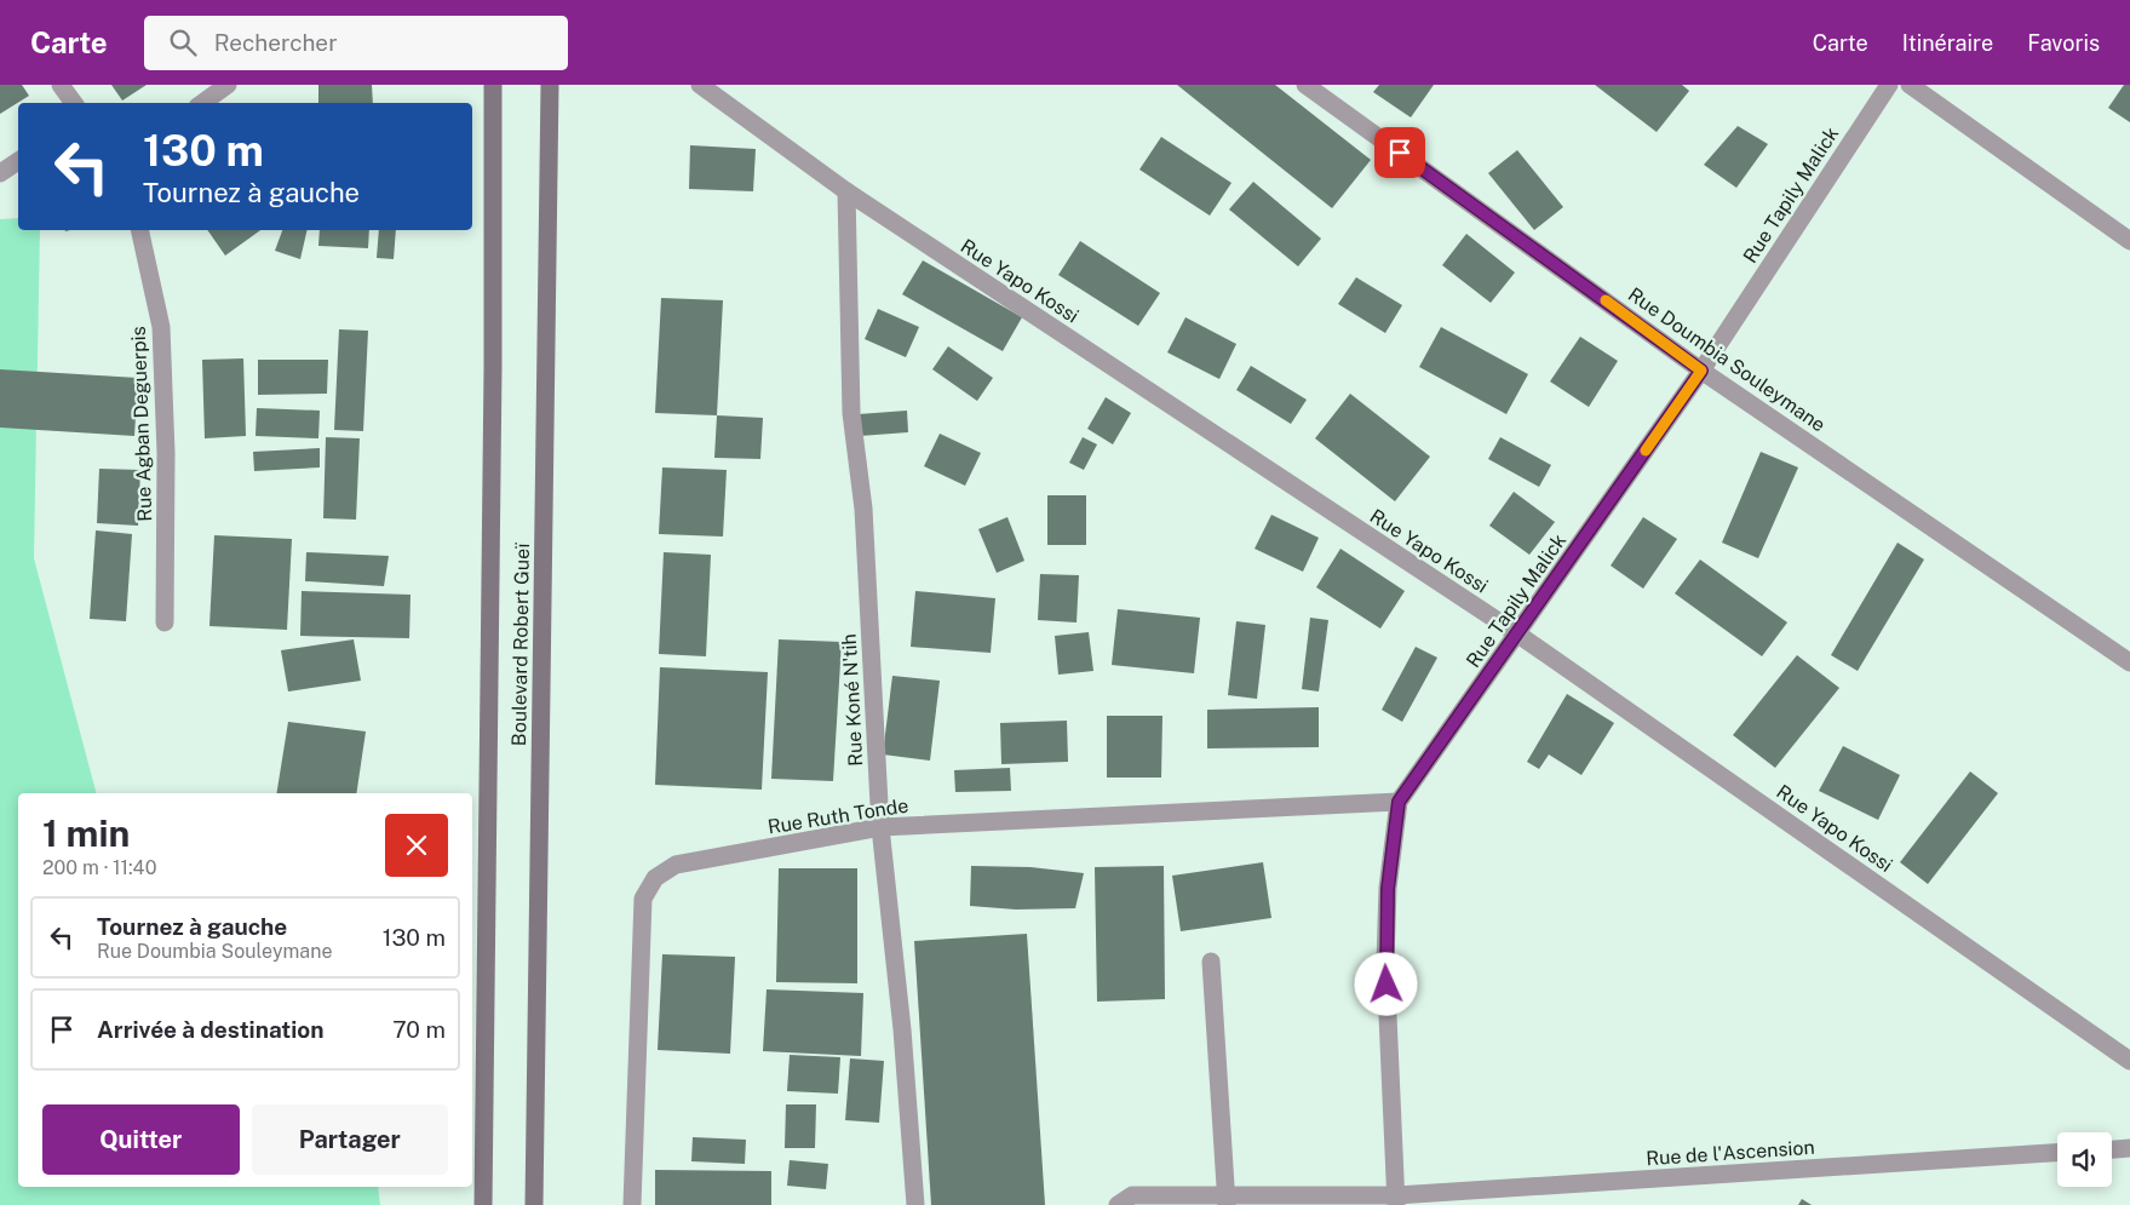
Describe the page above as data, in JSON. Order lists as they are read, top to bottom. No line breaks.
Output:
{"streets":{"main road":["Boulevard Robert Gueï"],"street":["Rue Tapily Malick","Rue Yapo Kossi","Rue Doumbia Souleymane","Rue Agban Deguerpis","Rue Koné N'tih","Rue Ruth Tonde","Rue de l'Ascension"]},"crossings":[["Rue Tapily Malick","Rue Yapo Kossi"],["Rue Tapily Malick","Rue Doumbia Souleymane"],["Rue Tapily Malick","Rue Ruth Tonde"],["Rue Tapily Malick","Rue de l'Ascension"],["Rue Yapo Kossi","Rue Koné N'tih"],["Rue Koné N'tih","Rue Ruth Tonde"]],"page":{"header":"Carte","search":"Rechercher","nav":["Carte","Itinéraire","Favoris"],"turn":["130 m","Tournez à gauche"],"heading":["1 min","200 m · 11:40"],"list":[{"name":"Tournez à gauche","note":"Rue Doumbia Souleymane","value":"130 m"},{"name":"Arrivée à destination","value":"70 m"}],"buttons":["Quitter","Partager"]}}
